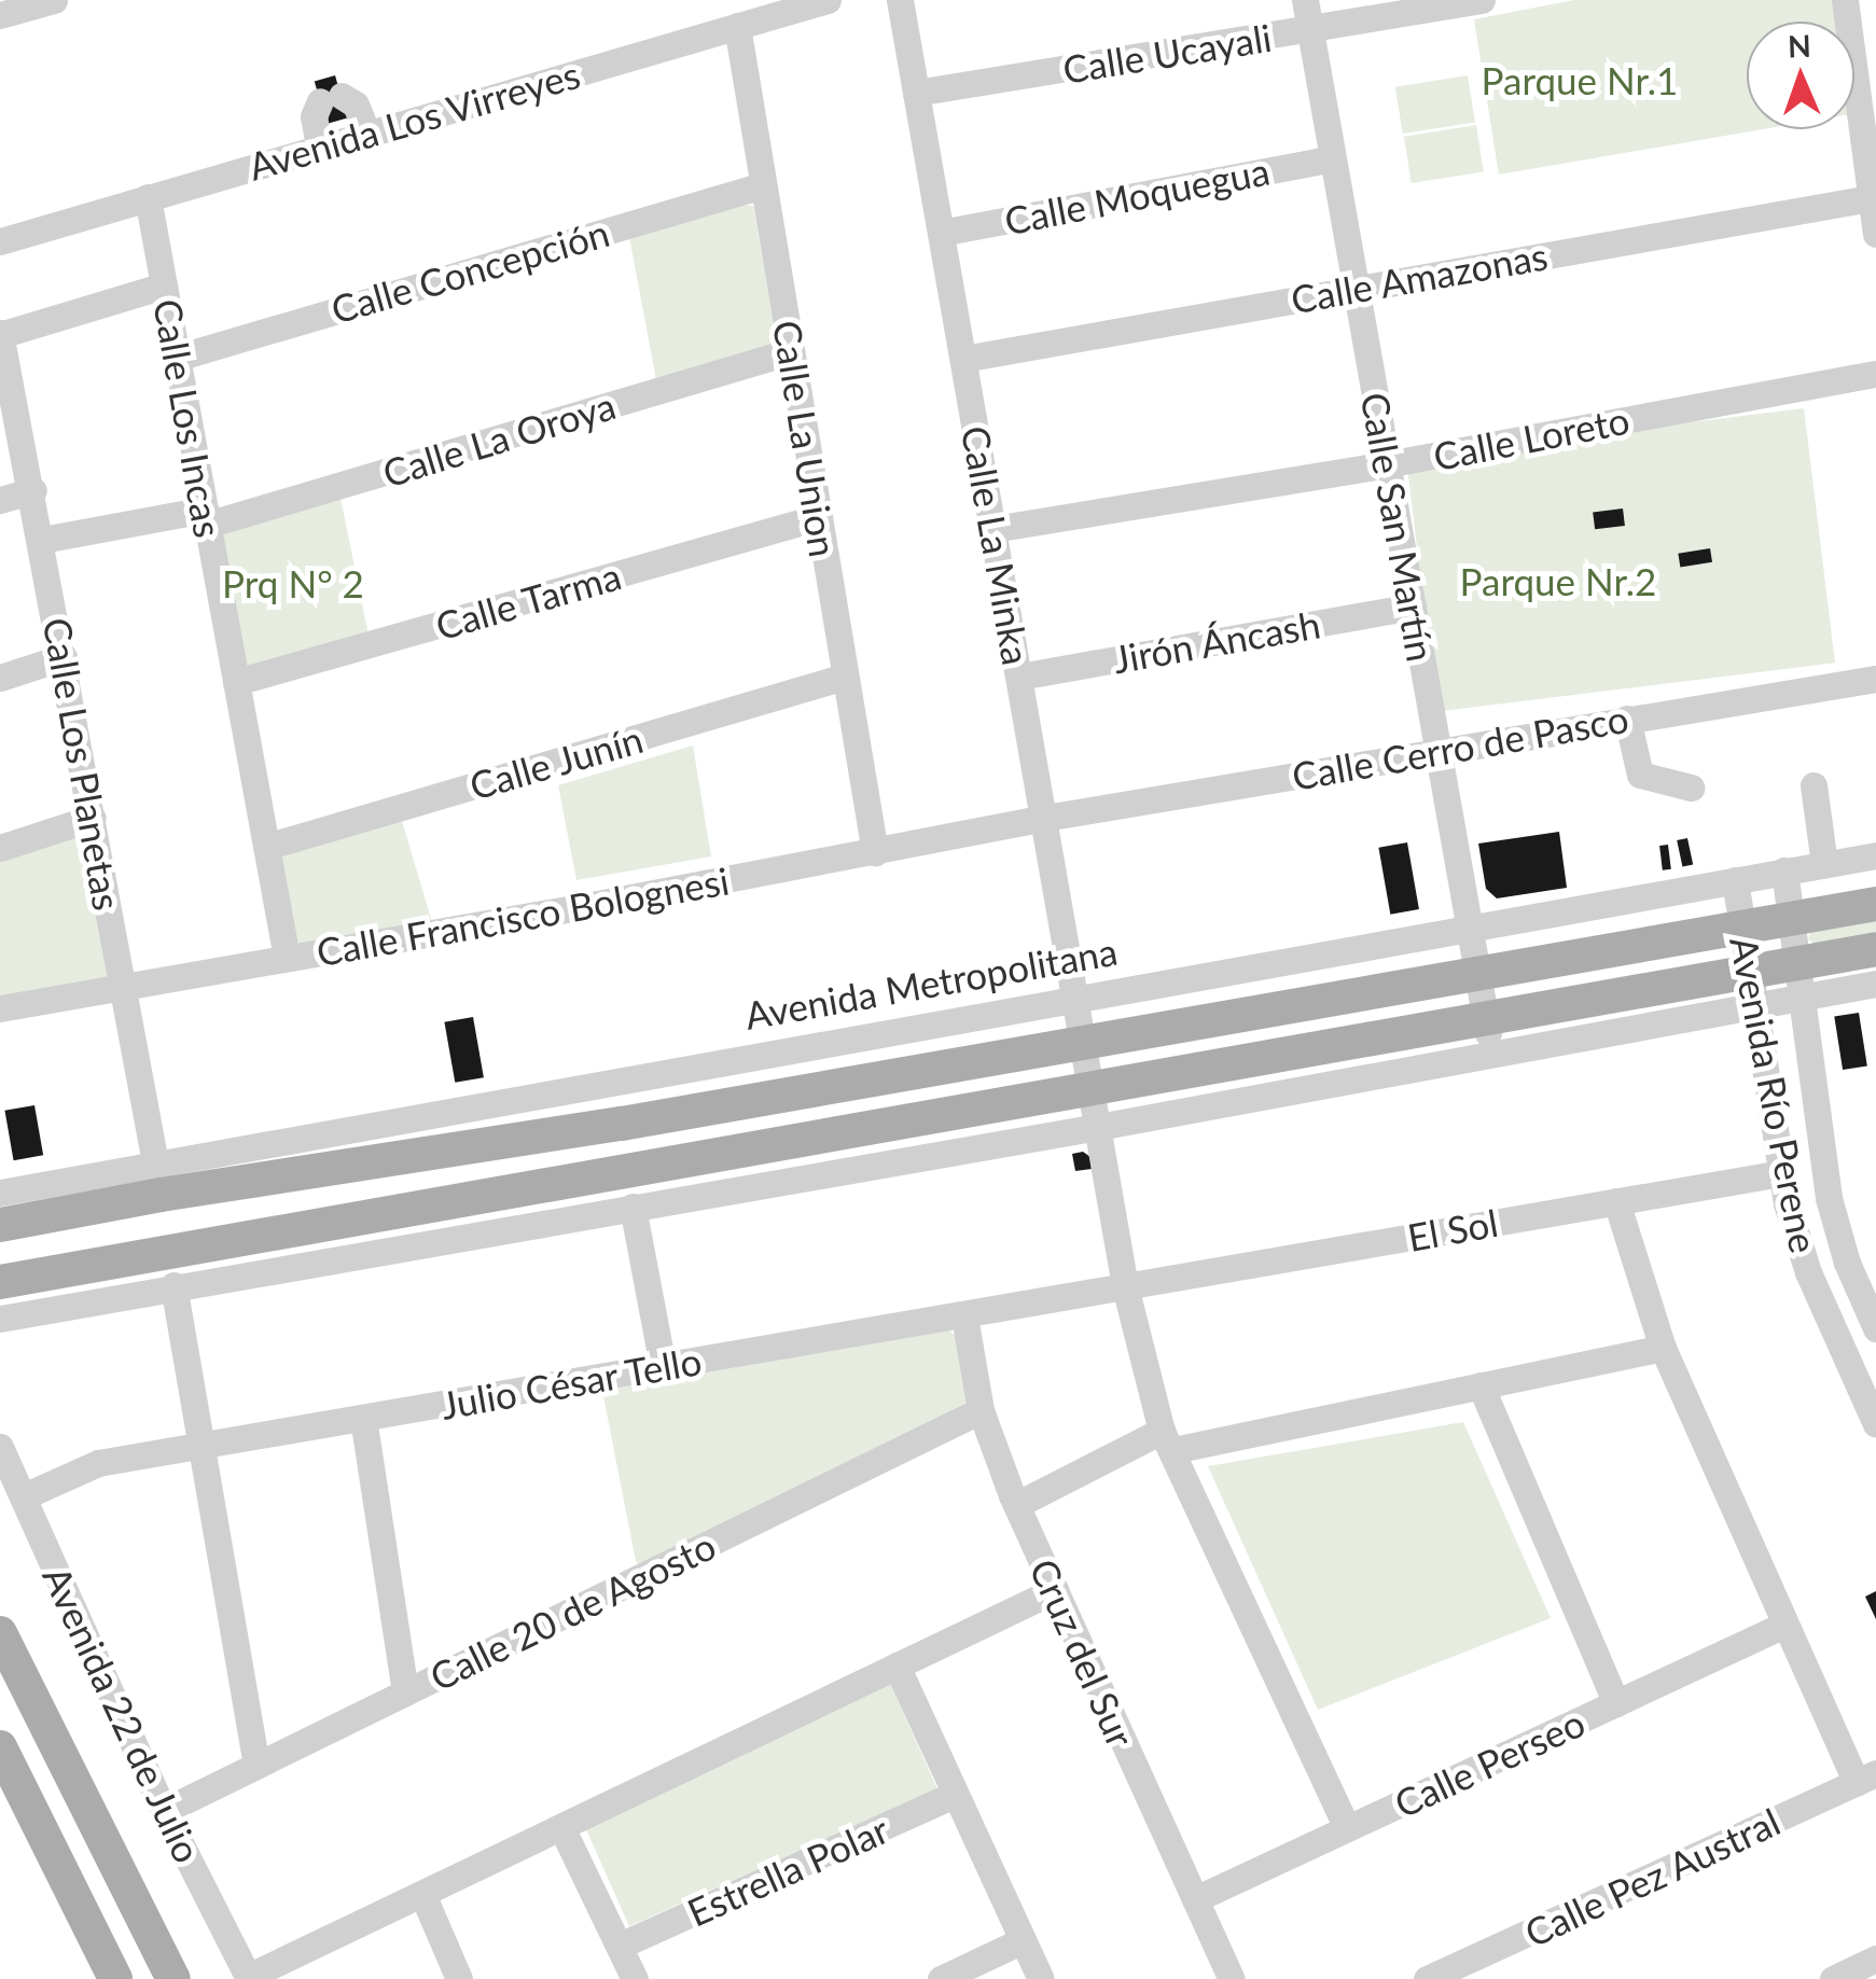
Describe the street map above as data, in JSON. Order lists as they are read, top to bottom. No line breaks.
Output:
{"streets":{"main road":["Avenida Metropolitana"],"street":["Calle Ucayali","Avenida Los Virreyes","Calle Moquegua","Calle Concepción","Calle Amazonas","Calle Los Incas","Calle Loreto","Calle La Oroya","Calle La Union","Calle San Martín","Calle La Minka","Calle Tarma","Jirón Áncash","Calle Cerro de Pasco","Calle Junín","Calle Los Planetas","Calle Francisco Bolognesi","Avenida Río Perene","El Sol","Julio César Tello","Calle 20 de Agosto","Cruz del Sur","Avenida 22 de Julio","Calle Perseo","Estrella Polar","Calle Pez Austral"]},"crossings":[["Calle Ucayali","Calle San Martín"],["Calle Ucayali","Calle La Minka"],["Avenida Los Virreyes","Calle Los Incas"],["Avenida Los Virreyes","Calle La Union"],["Calle Moquegua","Calle San Martín"],["Calle Moquegua","Calle La Minka"],["Calle Concepción","Calle Los Incas"],["Calle Concepción","Calle La Union"],["Calle Amazonas","Calle San Martín"],["Calle Amazonas","Calle La Minka"],["Calle Los Incas","Calle La Oroya"],["Calle Los Incas","Calle Tarma"],["Calle Los Incas","Calle Junín"],["Calle Los Incas","Calle Francisco Bolognesi"],["Calle Loreto","Calle San Martín"],["Calle Loreto","Calle La Minka"],["Calle La Oroya","Calle La Union"],["Calle La Oroya","Calle Los Planetas"],["Calle La Union","Calle Tarma"],["Calle La Union","Calle Junín"],["Calle La Union","Calle Francisco Bolognesi"],["Calle San Martín","Jirón Áncash"],["Calle San Martín","Calle Cerro de Pasco"],["Calle San Martín","Avenida Metropolitana"],["Calle La Minka","Jirón Áncash"],["Calle La Minka","Calle Cerro de Pasco"],["Calle La Minka","Calle Francisco Bolognesi"],["Calle La Minka","Avenida Metropolitana"],["Calle La Minka","El Sol"],["Calle La Minka","Julio César Tello"],["Calle La Minka","Calle Perseo"],["Calle Cerro de Pasco","Calle Francisco Bolognesi"],["Calle Los Planetas","Calle Francisco Bolognesi"],["Calle Los Planetas","Avenida Metropolitana"],["Avenida Metropolitana","Avenida Río Perene"],["Avenida Río Perene","El Sol"],["El Sol","Julio César Tello"],["Julio César Tello","Cruz del Sur"],["Julio César Tello","Avenida 22 de Julio"],["Calle 20 de Agosto","Cruz del Sur"],["Calle 20 de Agosto","Avenida 22 de Julio"],["Cruz del Sur","Calle Perseo"]],"parks":["Parque Nr.1","Parque Nr.2","Prq N° 2"],"north":"top"}
